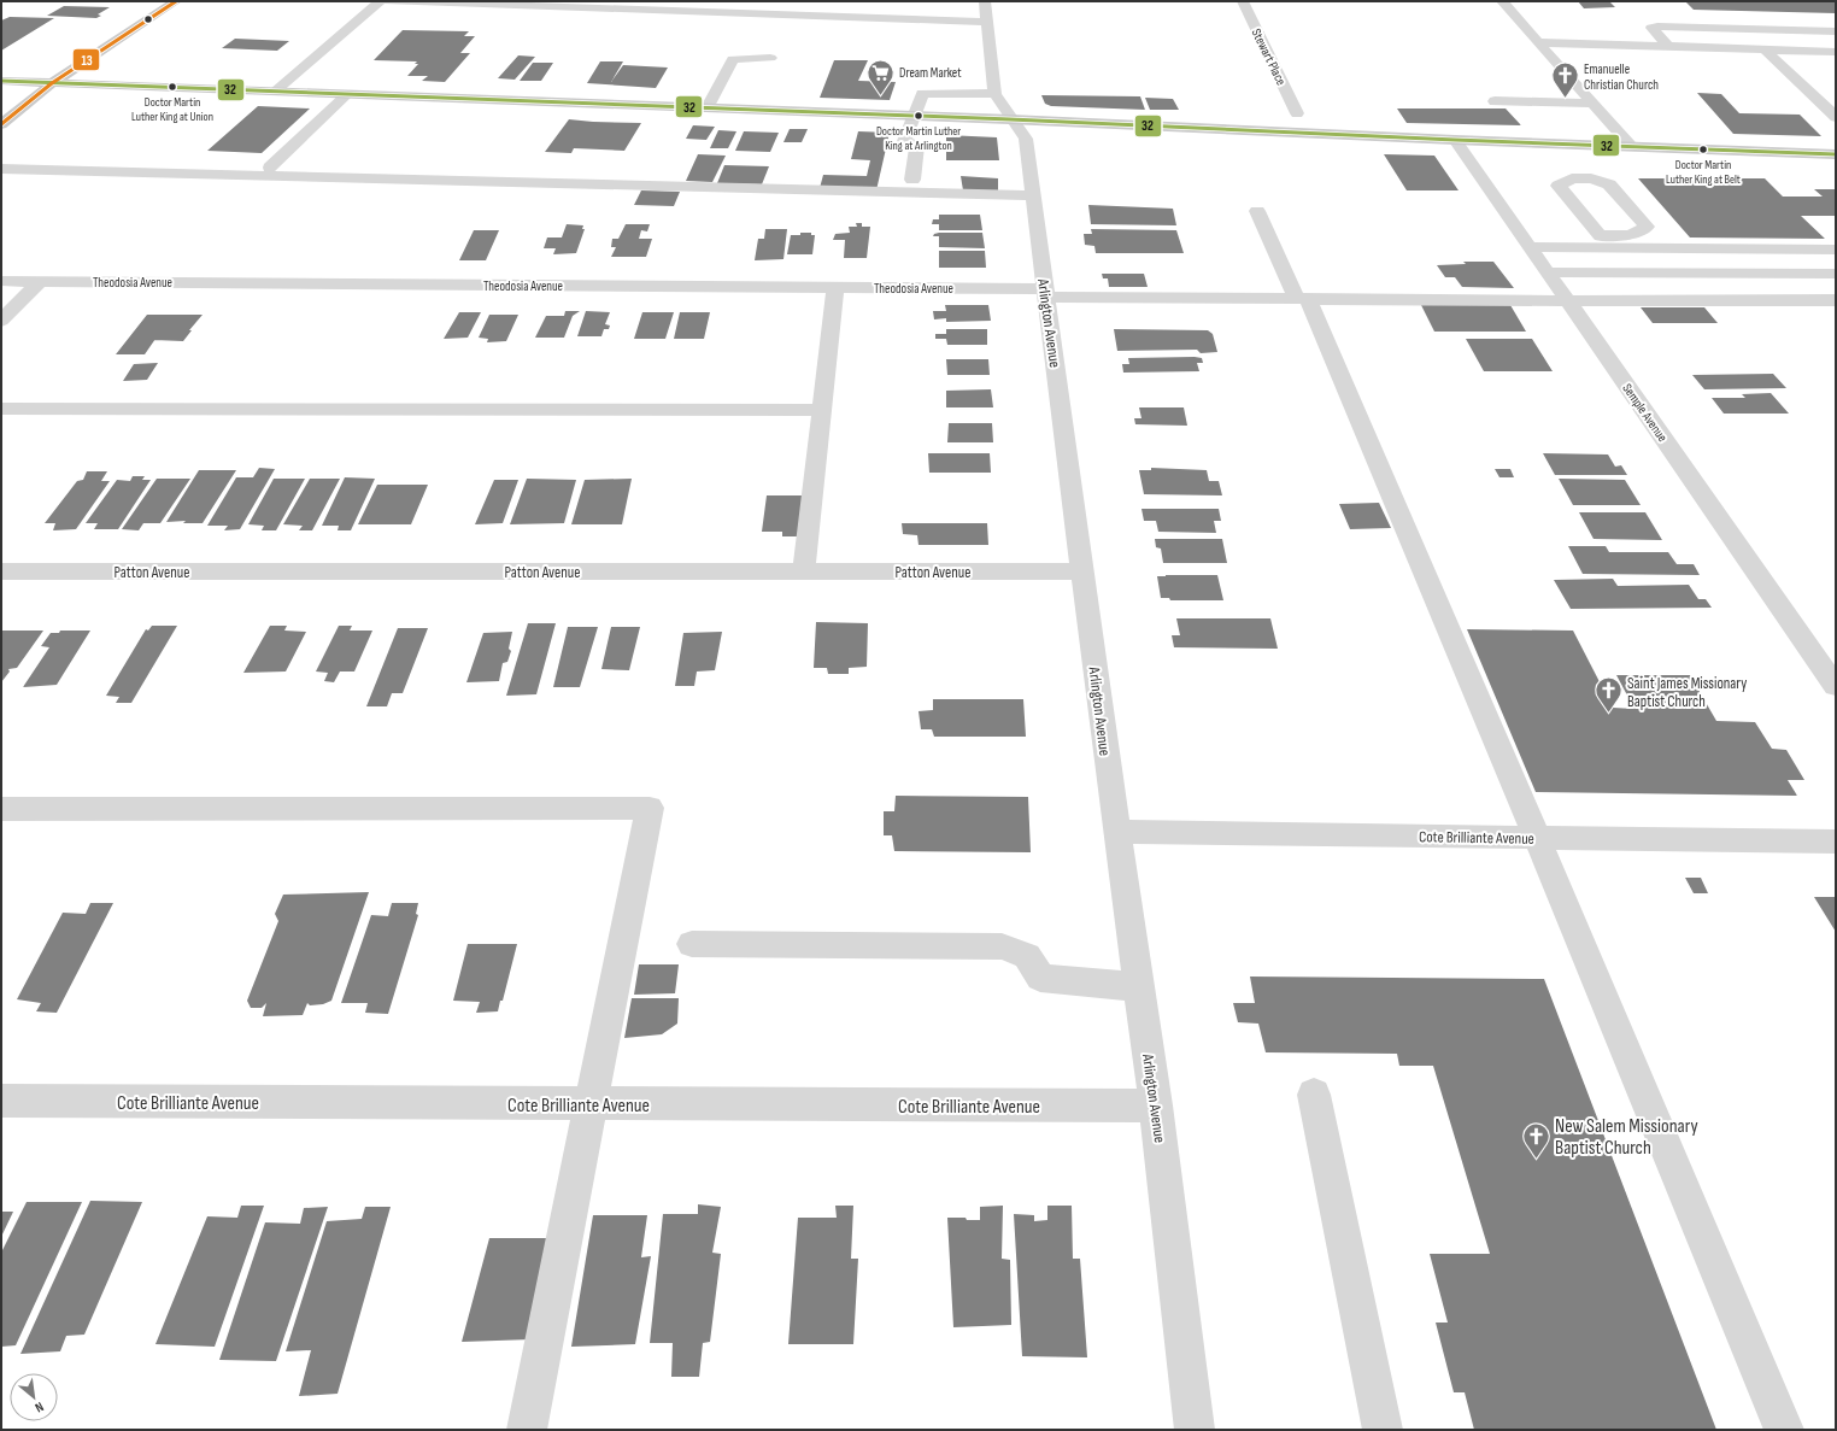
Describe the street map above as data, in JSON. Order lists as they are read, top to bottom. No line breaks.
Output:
{"streets":{"street":["Stewart Place","Theodosia Avenue","Arlington Avenue","Semple Avenue","Patton Avenue","Cote Brilliante Avenue"]},"crossings":[["Theodosia Avenue","Arlington Avenue"],["Theodosia Avenue","Semple Avenue"],["Arlington Avenue","Patton Avenue"],["Arlington Avenue","Cote Brilliante Avenue"]],"places":{"other":["Doctor Martin Luther King at Union","Doctor Martin Luther King at Arlington","Doctor Martin Luther King at Belt"],"supermarket":["Dream Market"],"church":["Emanuelle Christian Church","Saint James Missionary Baptist Church","New Salem Missionary Baptist Church"]},"lines":["transit line 13","transit line 32"],"north":"bottom right"}
